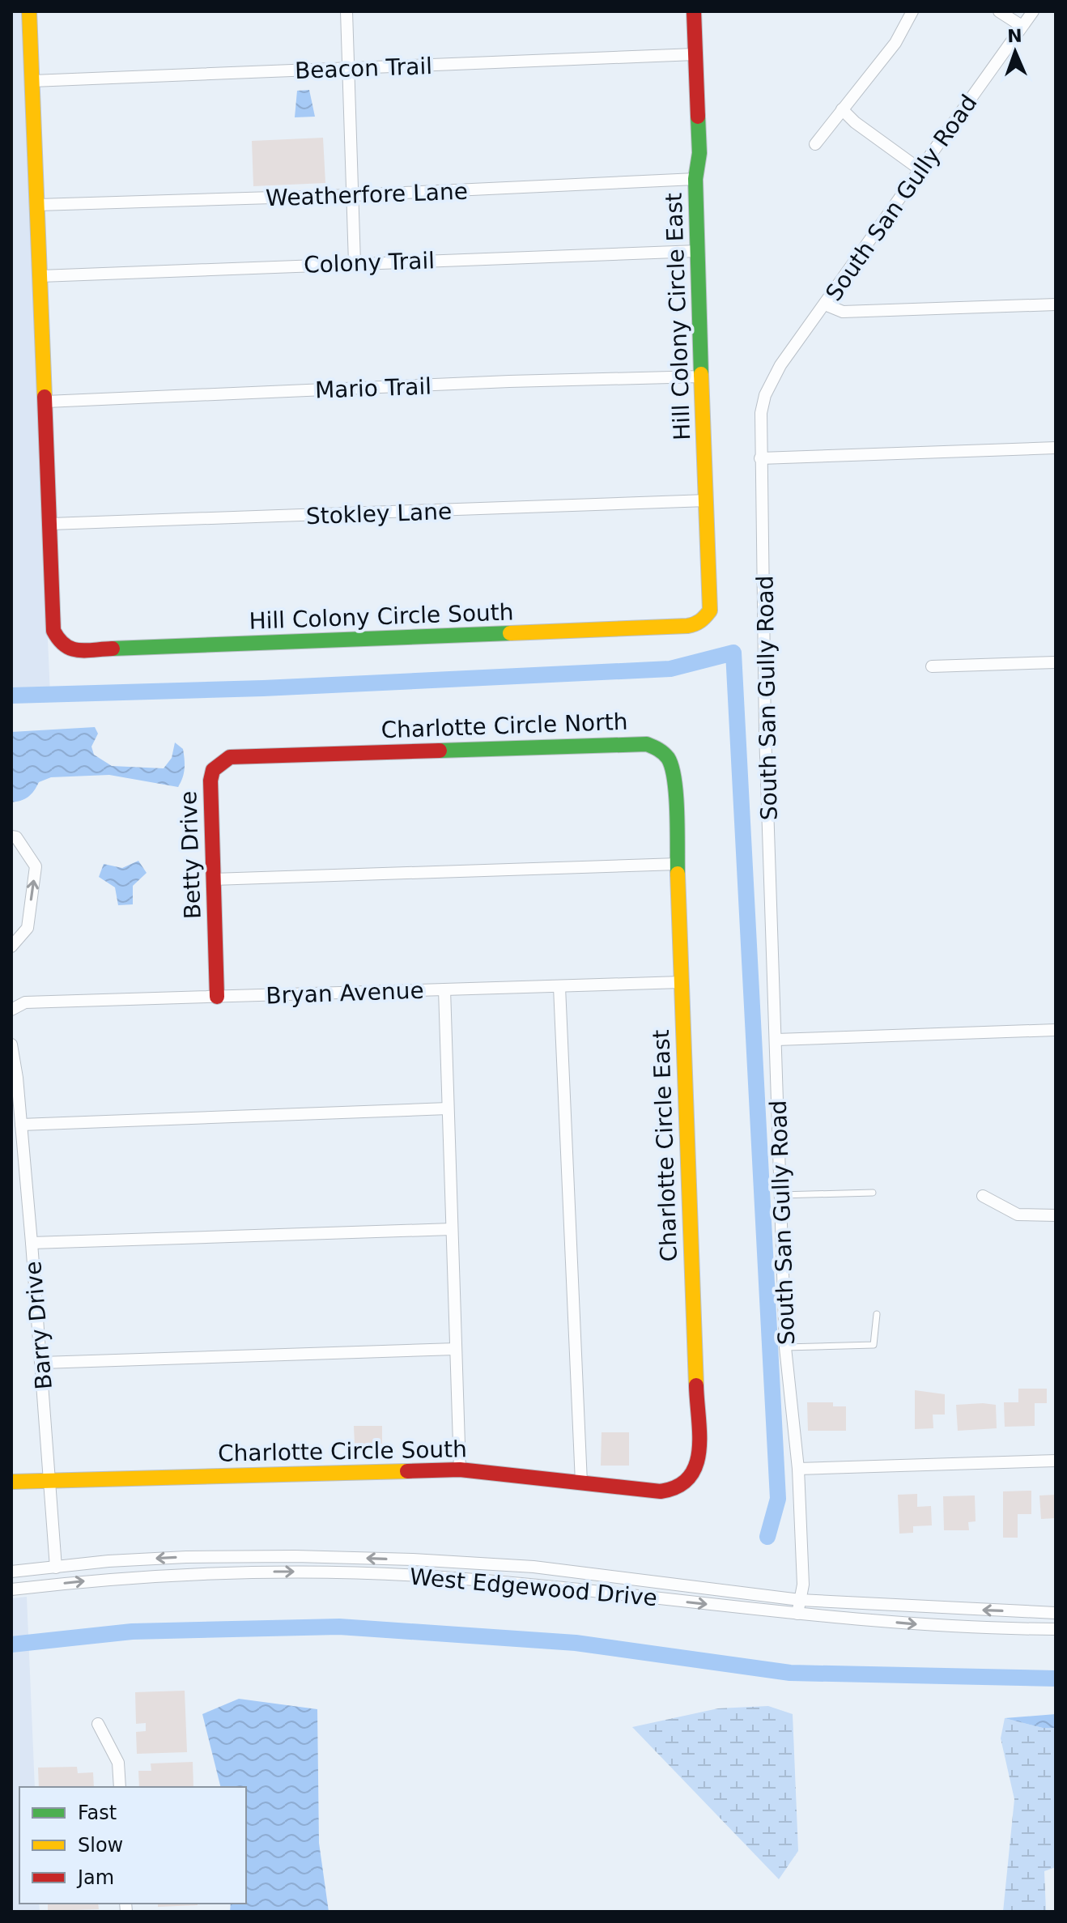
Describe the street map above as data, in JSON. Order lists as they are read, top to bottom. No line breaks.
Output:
{"streets":{"street":["Beacon Trail","Weatherfore Lane","South San Gully Road","Colony Trail","Hill Colony Circle East","Mario Trail","Stokley Lane","Hill Colony Circle South","Charlotte Circle North","Betty Drive","Bryan Avenue","Charlotte Circle East","Barry Drive","Charlotte Circle South","West Edgewood Drive"]},"crossings":[["Beacon Trail","Hill Colony Circle East"],["Weatherfore Lane","Hill Colony Circle East"],["South San Gully Road","West Edgewood Drive"],["Colony Trail","Hill Colony Circle East"],["Hill Colony Circle East","Mario Trail"],["Hill Colony Circle East","Stokley Lane"],["Hill Colony Circle East","Hill Colony Circle South"],["Stokley Lane","Hill Colony Circle South"],["Charlotte Circle North","Betty Drive"],["Charlotte Circle North","Charlotte Circle East"],["Betty Drive","Bryan Avenue"],["Bryan Avenue","Charlotte Circle East"],["Charlotte Circle East","Charlotte Circle South"],["Barry Drive","Charlotte Circle South"],["Barry Drive","West Edgewood Drive"]],"legend":["Fast","Slow","Jam"],"north":"top"}
